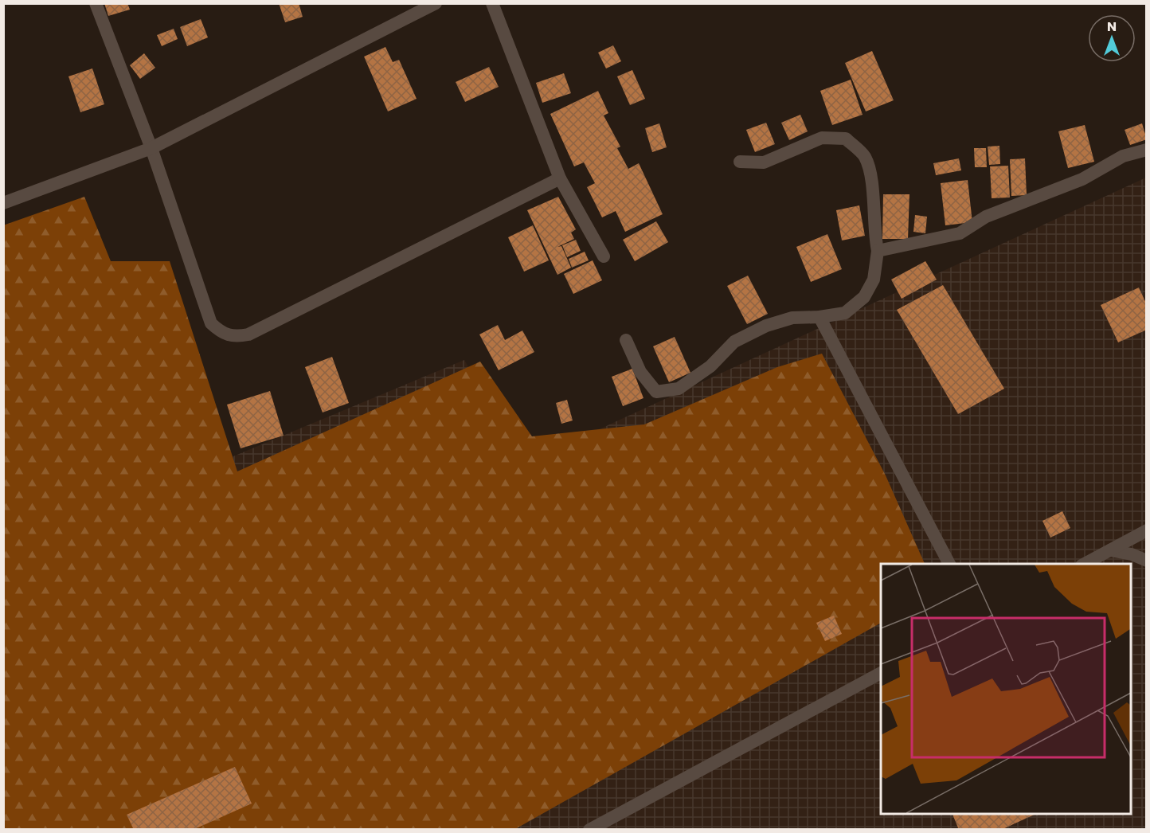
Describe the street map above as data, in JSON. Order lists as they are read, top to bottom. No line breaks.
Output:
{"north":"top"}
